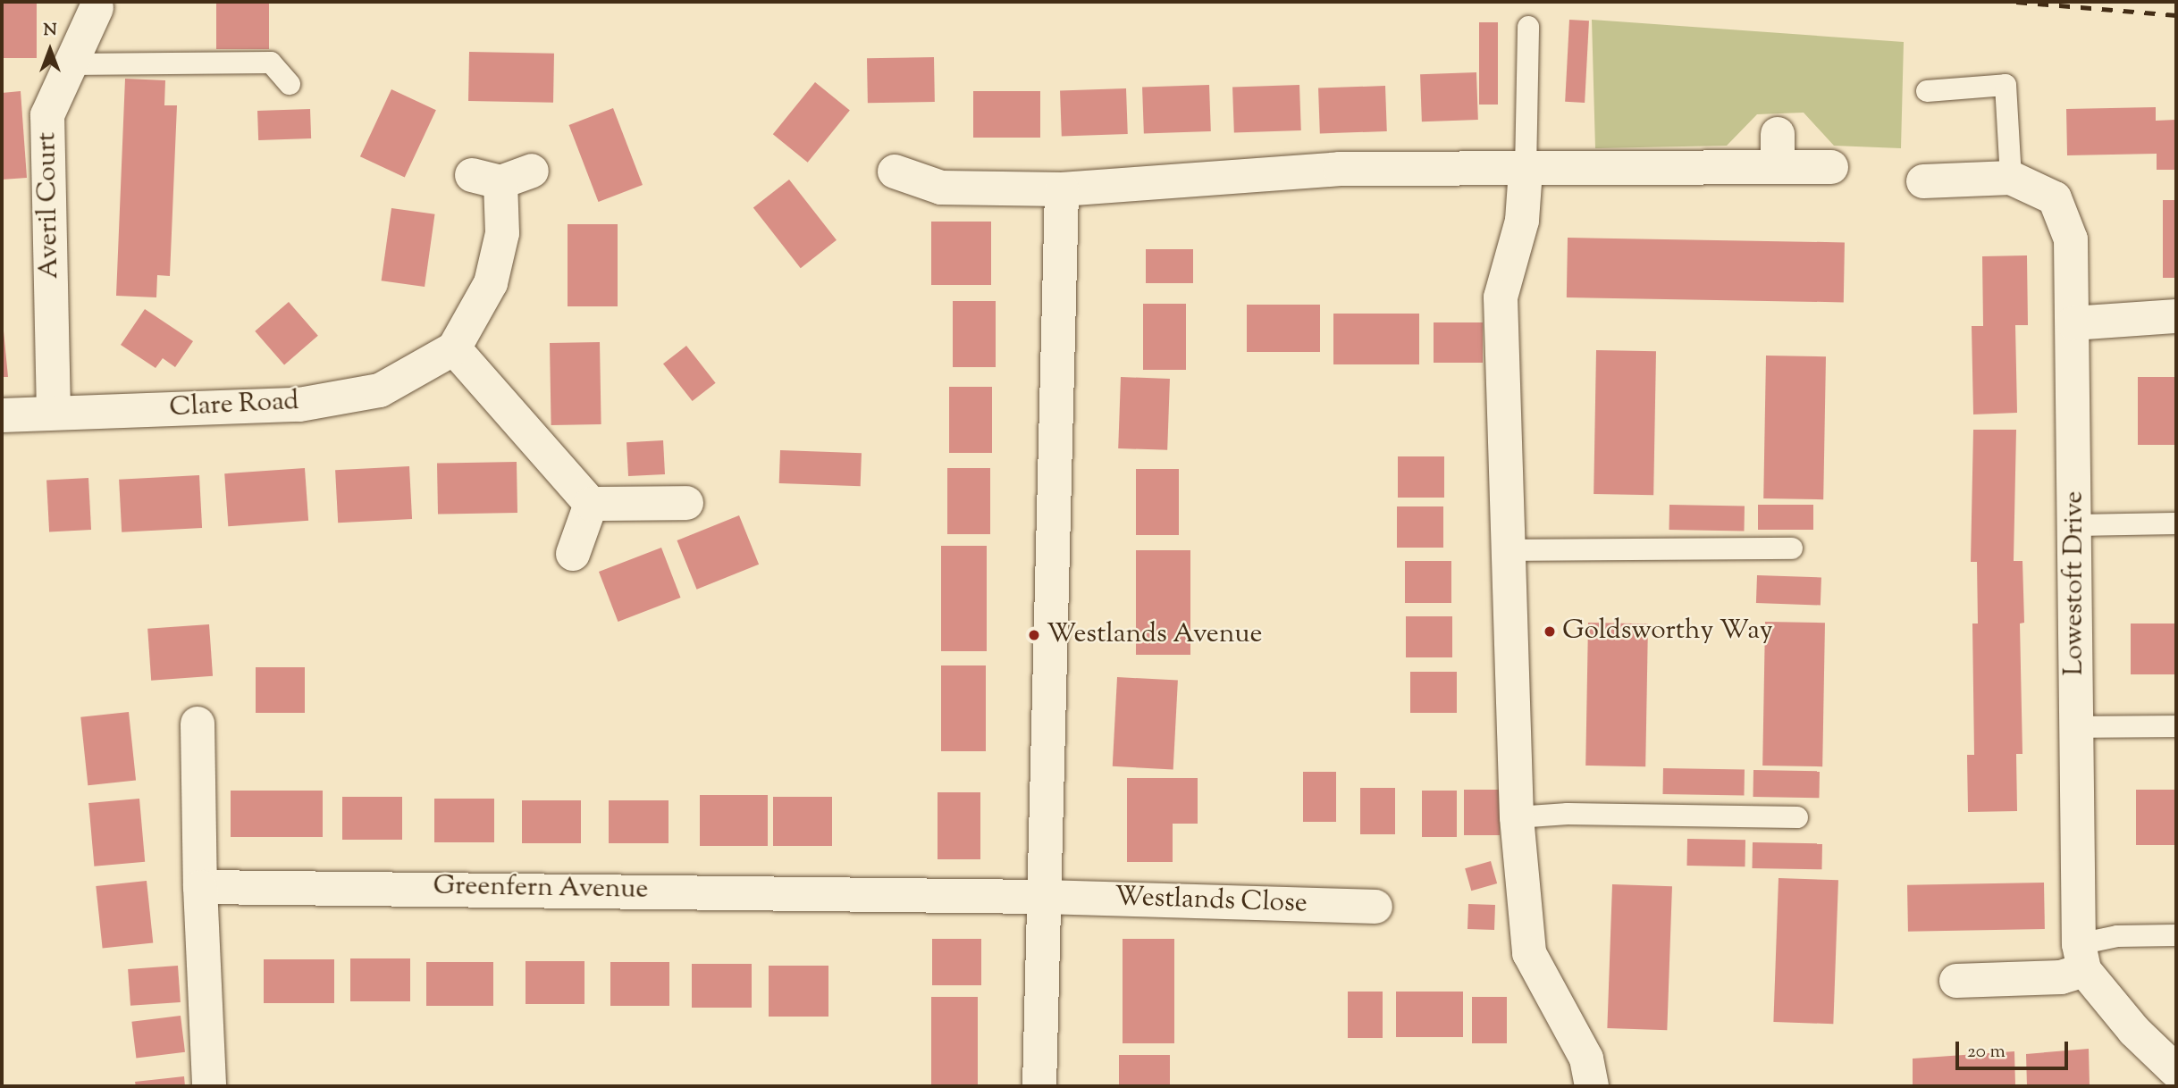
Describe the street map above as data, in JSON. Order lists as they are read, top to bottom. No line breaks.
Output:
{"streets":{"street":["Averil Court","Clare Road","Lowestoft Drive","Greenfern Avenue","Westlands Close"]},"crossings":[["Averil Court","Clare Road"],["Greenfern Avenue","Westlands Close"]],"places":["Goldsworthy Way","Westlands Avenue"],"scale_bar":"20 m","north":"top"}
